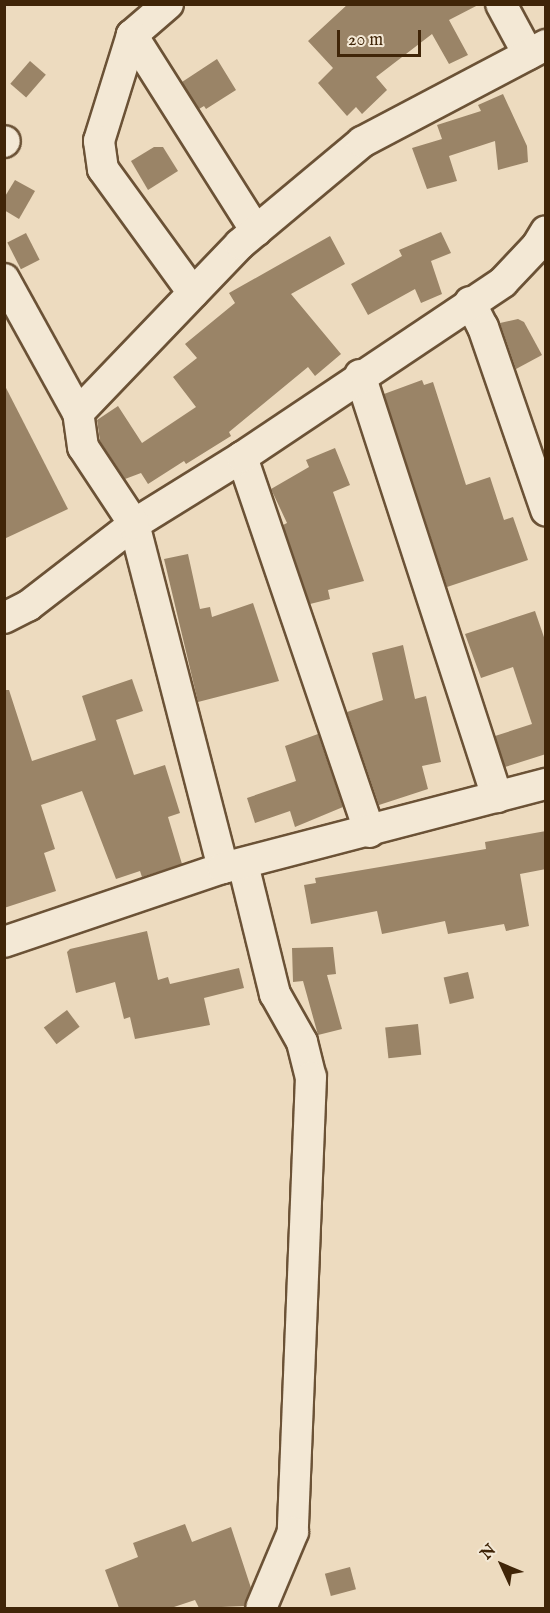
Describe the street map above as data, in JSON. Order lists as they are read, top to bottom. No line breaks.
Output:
{"scale_bar":"20 m","north":"top left"}
